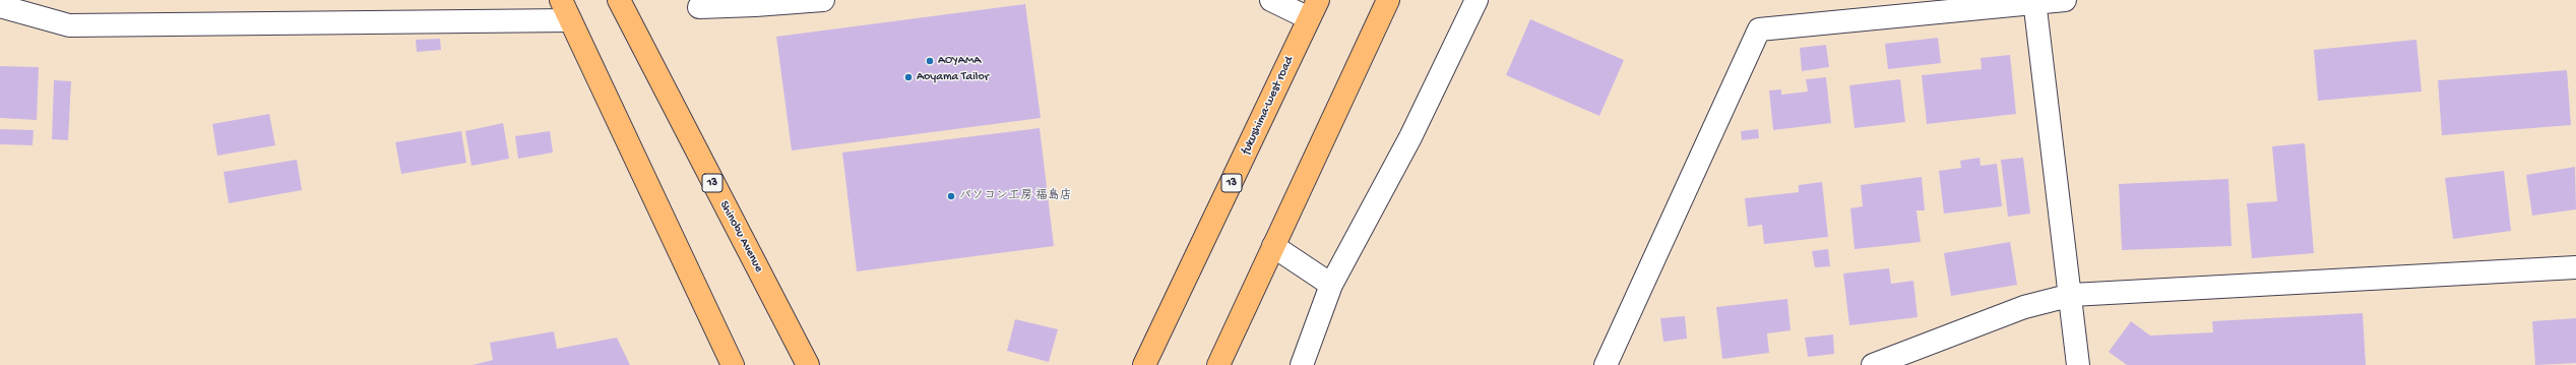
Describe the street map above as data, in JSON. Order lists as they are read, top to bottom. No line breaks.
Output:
{"streets":{"highway":["fukushima-west road","13","Shinobu Avenue"]},"places":["AOYAMA","Aoyama Tailor","パソコン工房 福島店"]}
